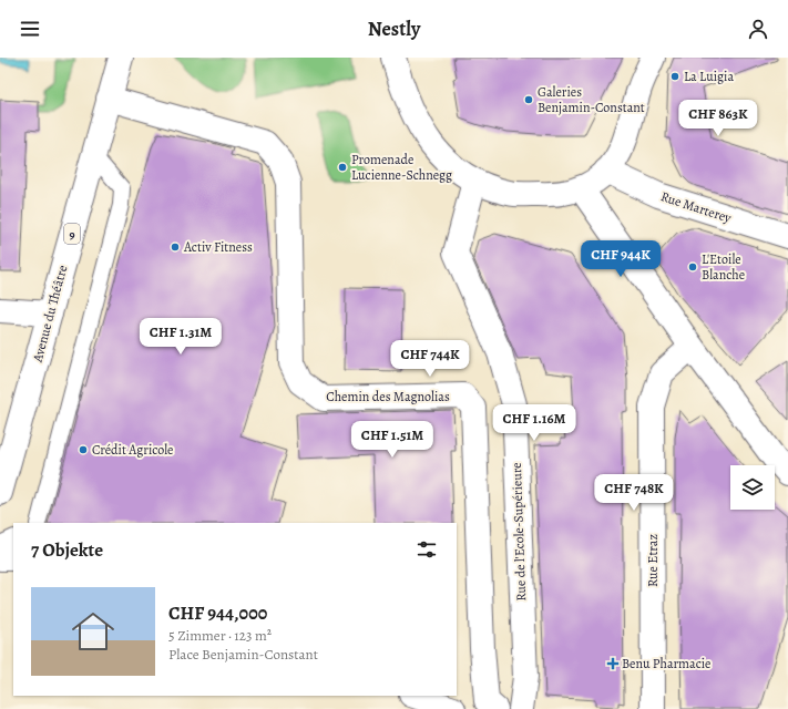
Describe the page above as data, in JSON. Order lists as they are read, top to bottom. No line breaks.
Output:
{"streets":{"street":["Rue Marterey","9","Avenue du Théâtre","Chemin des Magnolias","Rue de l'Ecole-Supérieure","Rue Etraz"]},"crossings":[["Avenue du Théâtre","Chemin des Magnolias"]],"places":{"other":["La Luigia","Galeries Benjamin-Constant","Promenade Lucienne-Schnegg","Activ Fitness","L'Etoile Blanche","Crédit Agricole"],"health":["Benu Pharmacie"]},"page":{"header":"Nestly","price":["CHF 863K","CHF 944K","CHF 1.31M","CHF 744K","CHF 1.16M","CHF 1.51M","CHF 748K"],"heading":"7 Objekte","list":[{"name":"CHF 944,000","note":"5 Zimmer · 123 m² · Place Benjamin-Constant"}]}}
